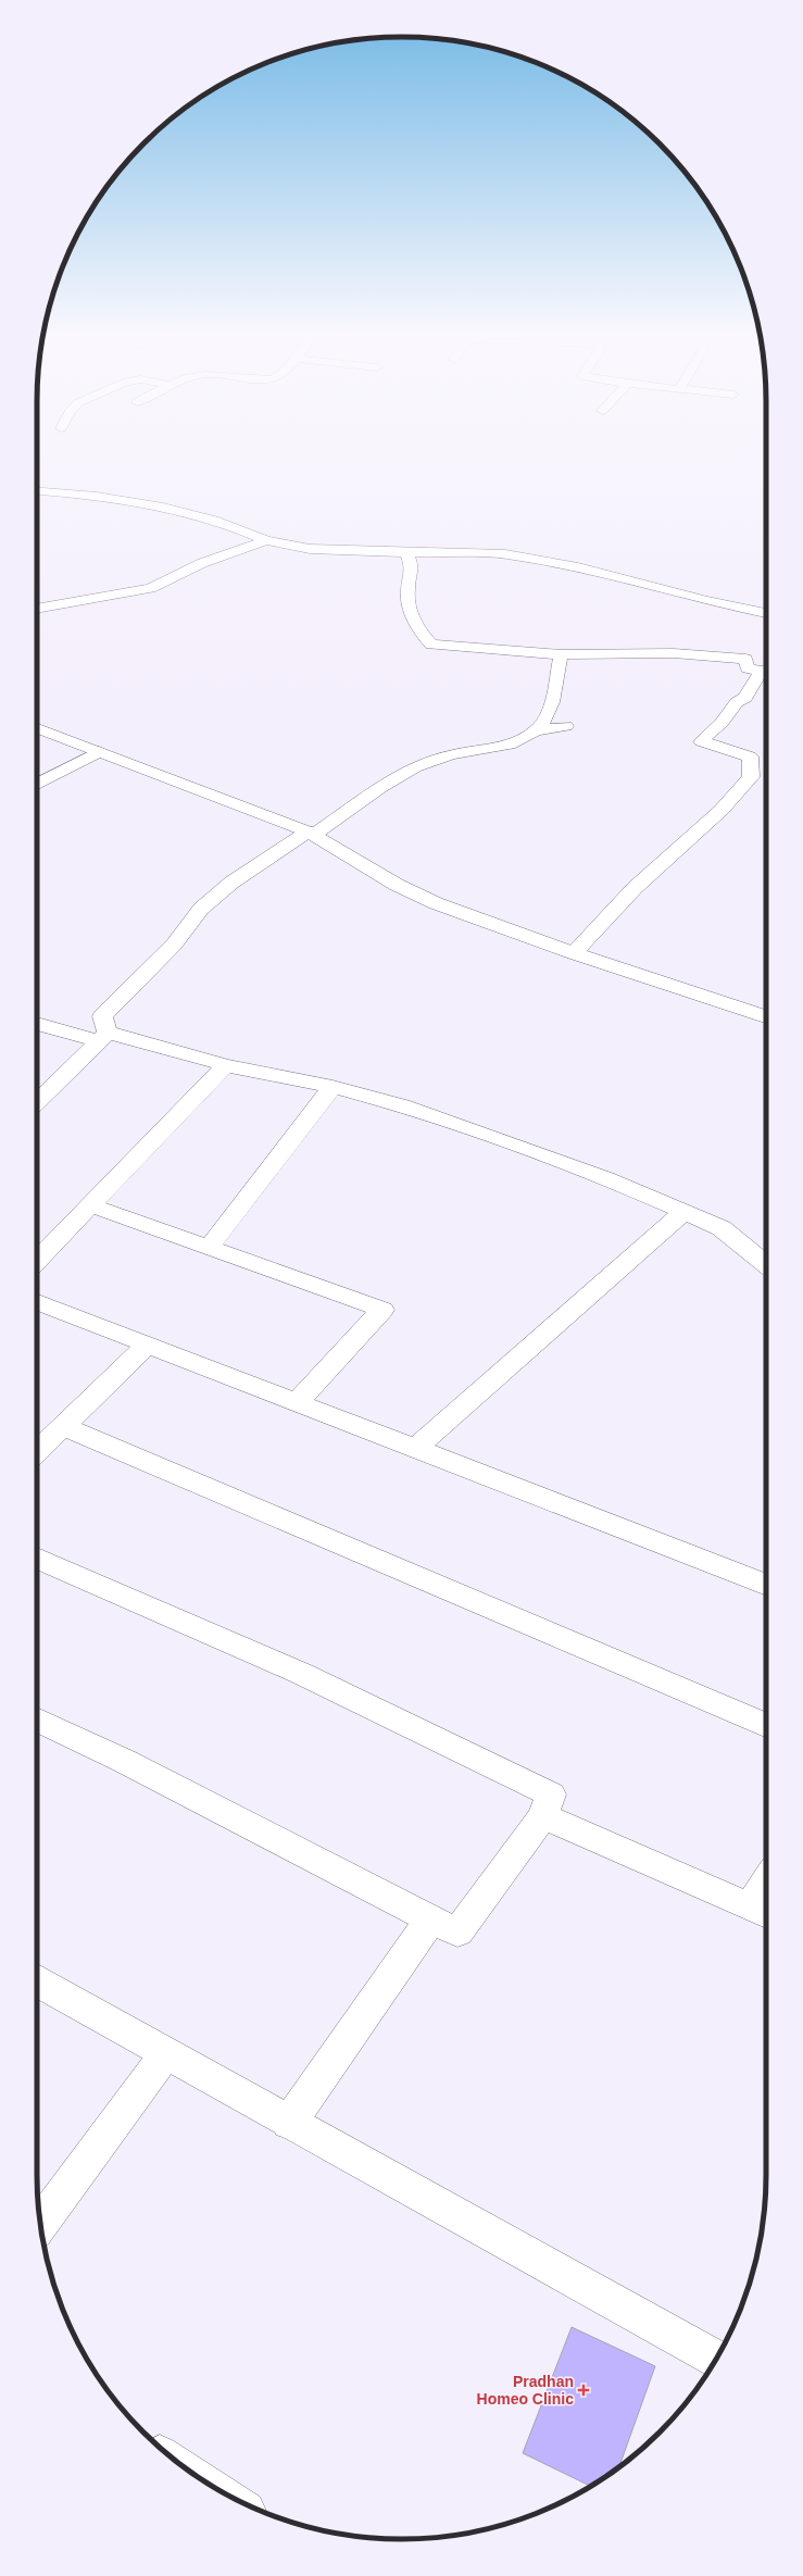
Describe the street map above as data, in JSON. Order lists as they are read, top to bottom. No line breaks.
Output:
{"places":{"health":["Pradhan Homeo Clinic"]}}
